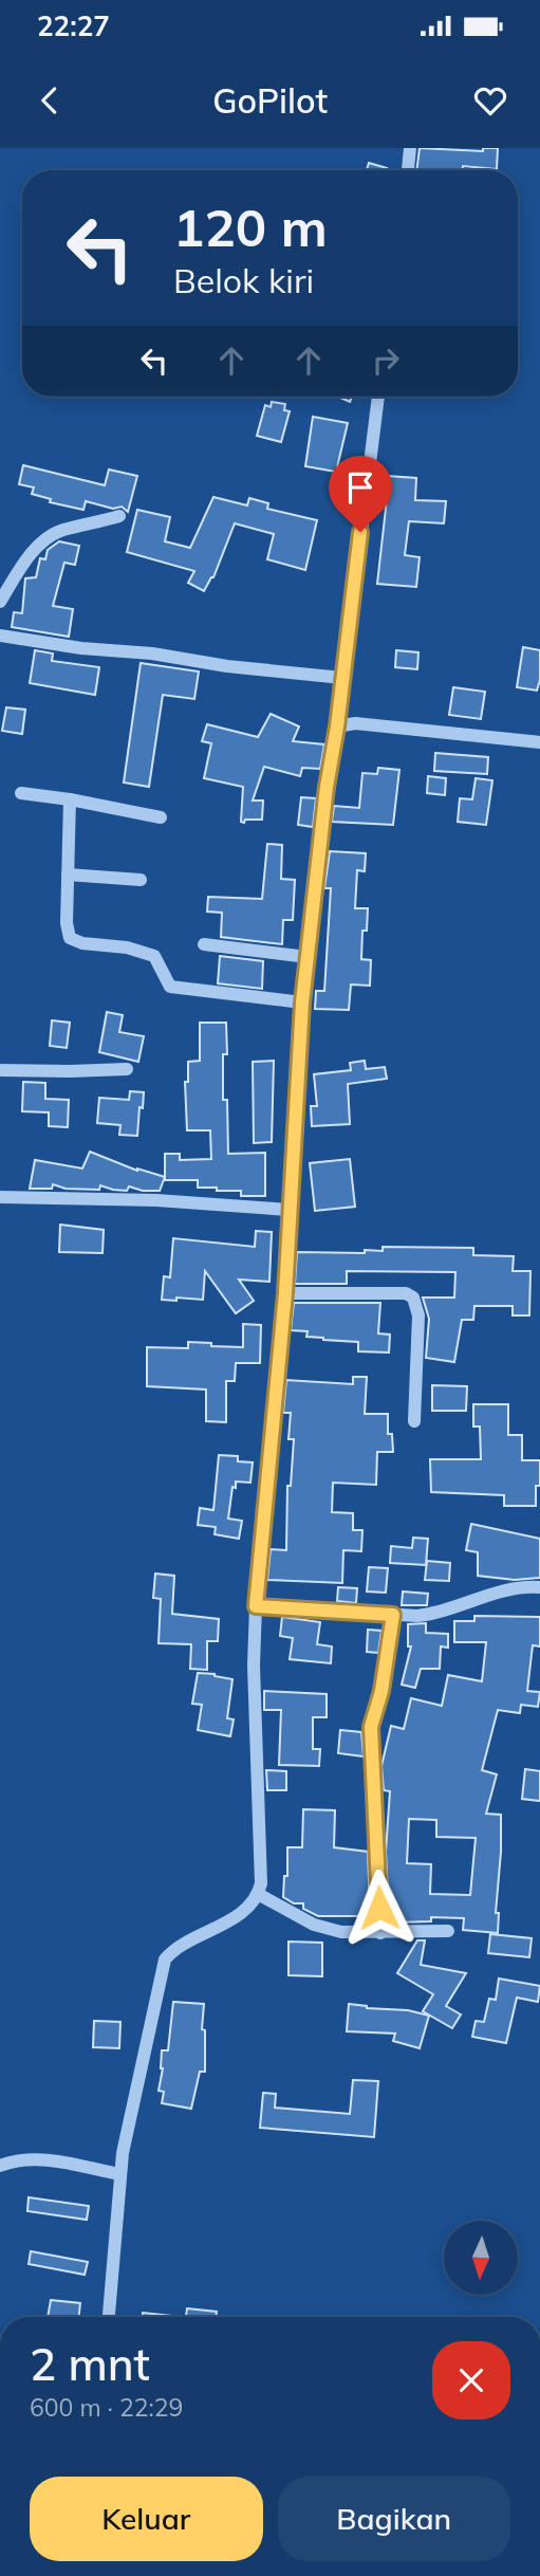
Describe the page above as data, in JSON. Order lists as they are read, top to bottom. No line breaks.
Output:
{"north":"bottom","page":{"status":"22:27","header":"GoPilot","turn":["120 m","Belok kiri"],"heading":["2 mnt","600 m · 22:29"],"buttons":["Keluar","Bagikan"]}}
